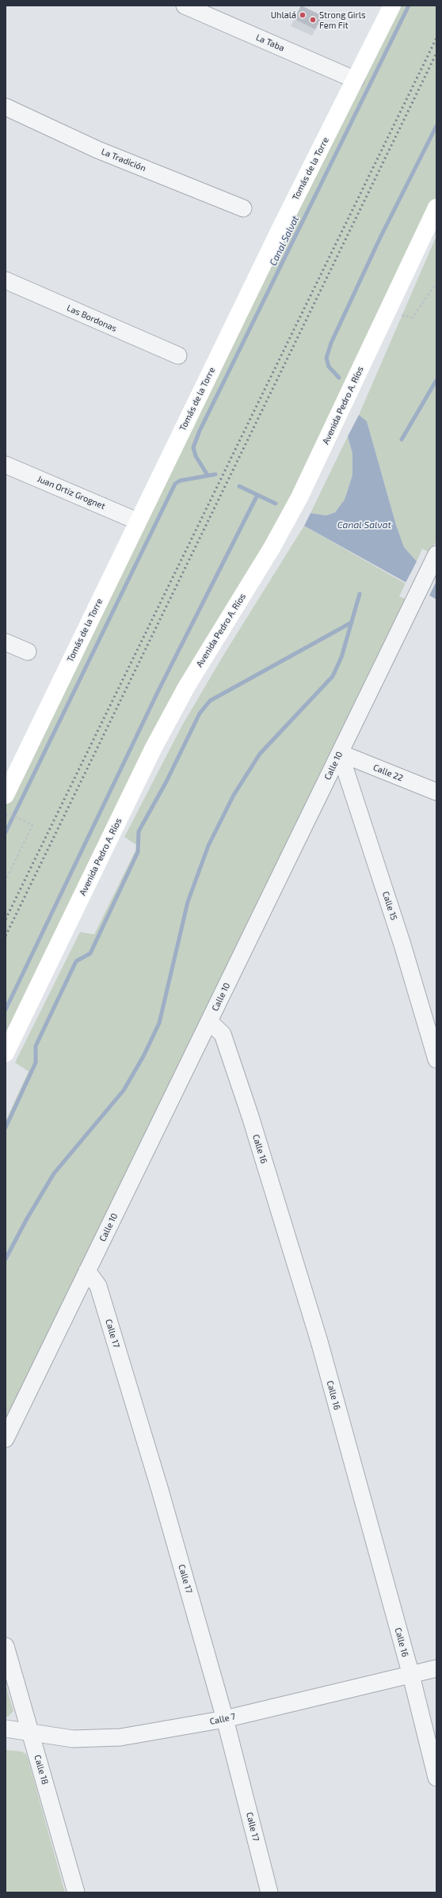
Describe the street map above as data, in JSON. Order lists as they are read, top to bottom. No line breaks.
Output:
{"streets":{"main road":["Tomás de la Torre","Avenida Pedro A. Ríos"],"street":["La Taba","La Tradición","Las Bordonas","Juan Ortiz Grognet","Calle 10","Calle 22","Calle 15","Calle 16","Calle 17","Calle 7","Calle 18"]},"crossings":[["La Taba","Tomás de la Torre"],["Tomás de la Torre","Juan Ortiz Grognet"],["Calle 10","Calle 22"],["Calle 10","Calle 15"],["Calle 10","Calle 16"],["Calle 10","Calle 17"],["Calle 22","Calle 15"],["Calle 16","Calle 7"],["Calle 17","Calle 7"],["Calle 7","Calle 18"]],"water":["Canal Salvat"],"places":["Uhlalá","Strong Girls Fem Fit"]}
